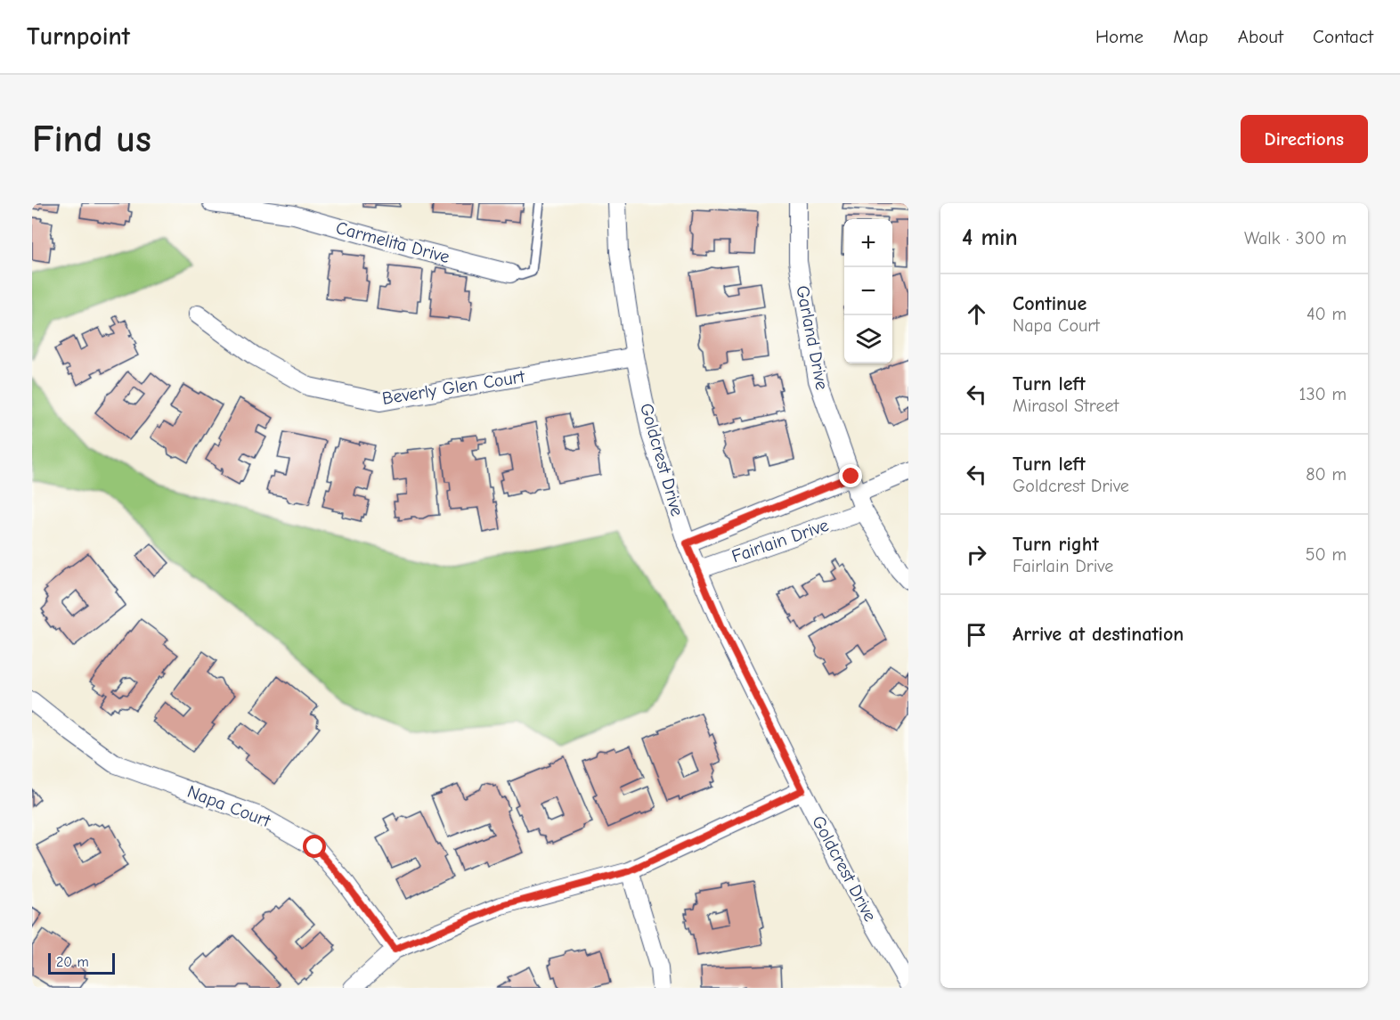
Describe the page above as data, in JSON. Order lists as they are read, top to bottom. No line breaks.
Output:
{"streets":{"street":["Carmelita Drive","Garland Drive","Beverly Glen Court","Goldcrest Drive","Fairlain Drive","Napa Court"]},"crossings":[["Garland Drive","Fairlain Drive"],["Beverly Glen Court","Goldcrest Drive"],["Goldcrest Drive","Fairlain Drive"]],"scale_bar":"20 m","page":{"header":"Turnpoint","nav":["Home","Map","About","Contact"],"buttons":"Directions","title":"Find us","heading":["4 min","Walk · 300 m"],"map_buttons":["+","−"],"list":[["Continue","Napa Court","40 m"],["Turn left","Mirasol Street","130 m"],["Turn left","Goldcrest Drive","80 m"],["Turn right","Fairlain Drive","50 m"],"Arrive at destination"],"scale":"20 m"}}
